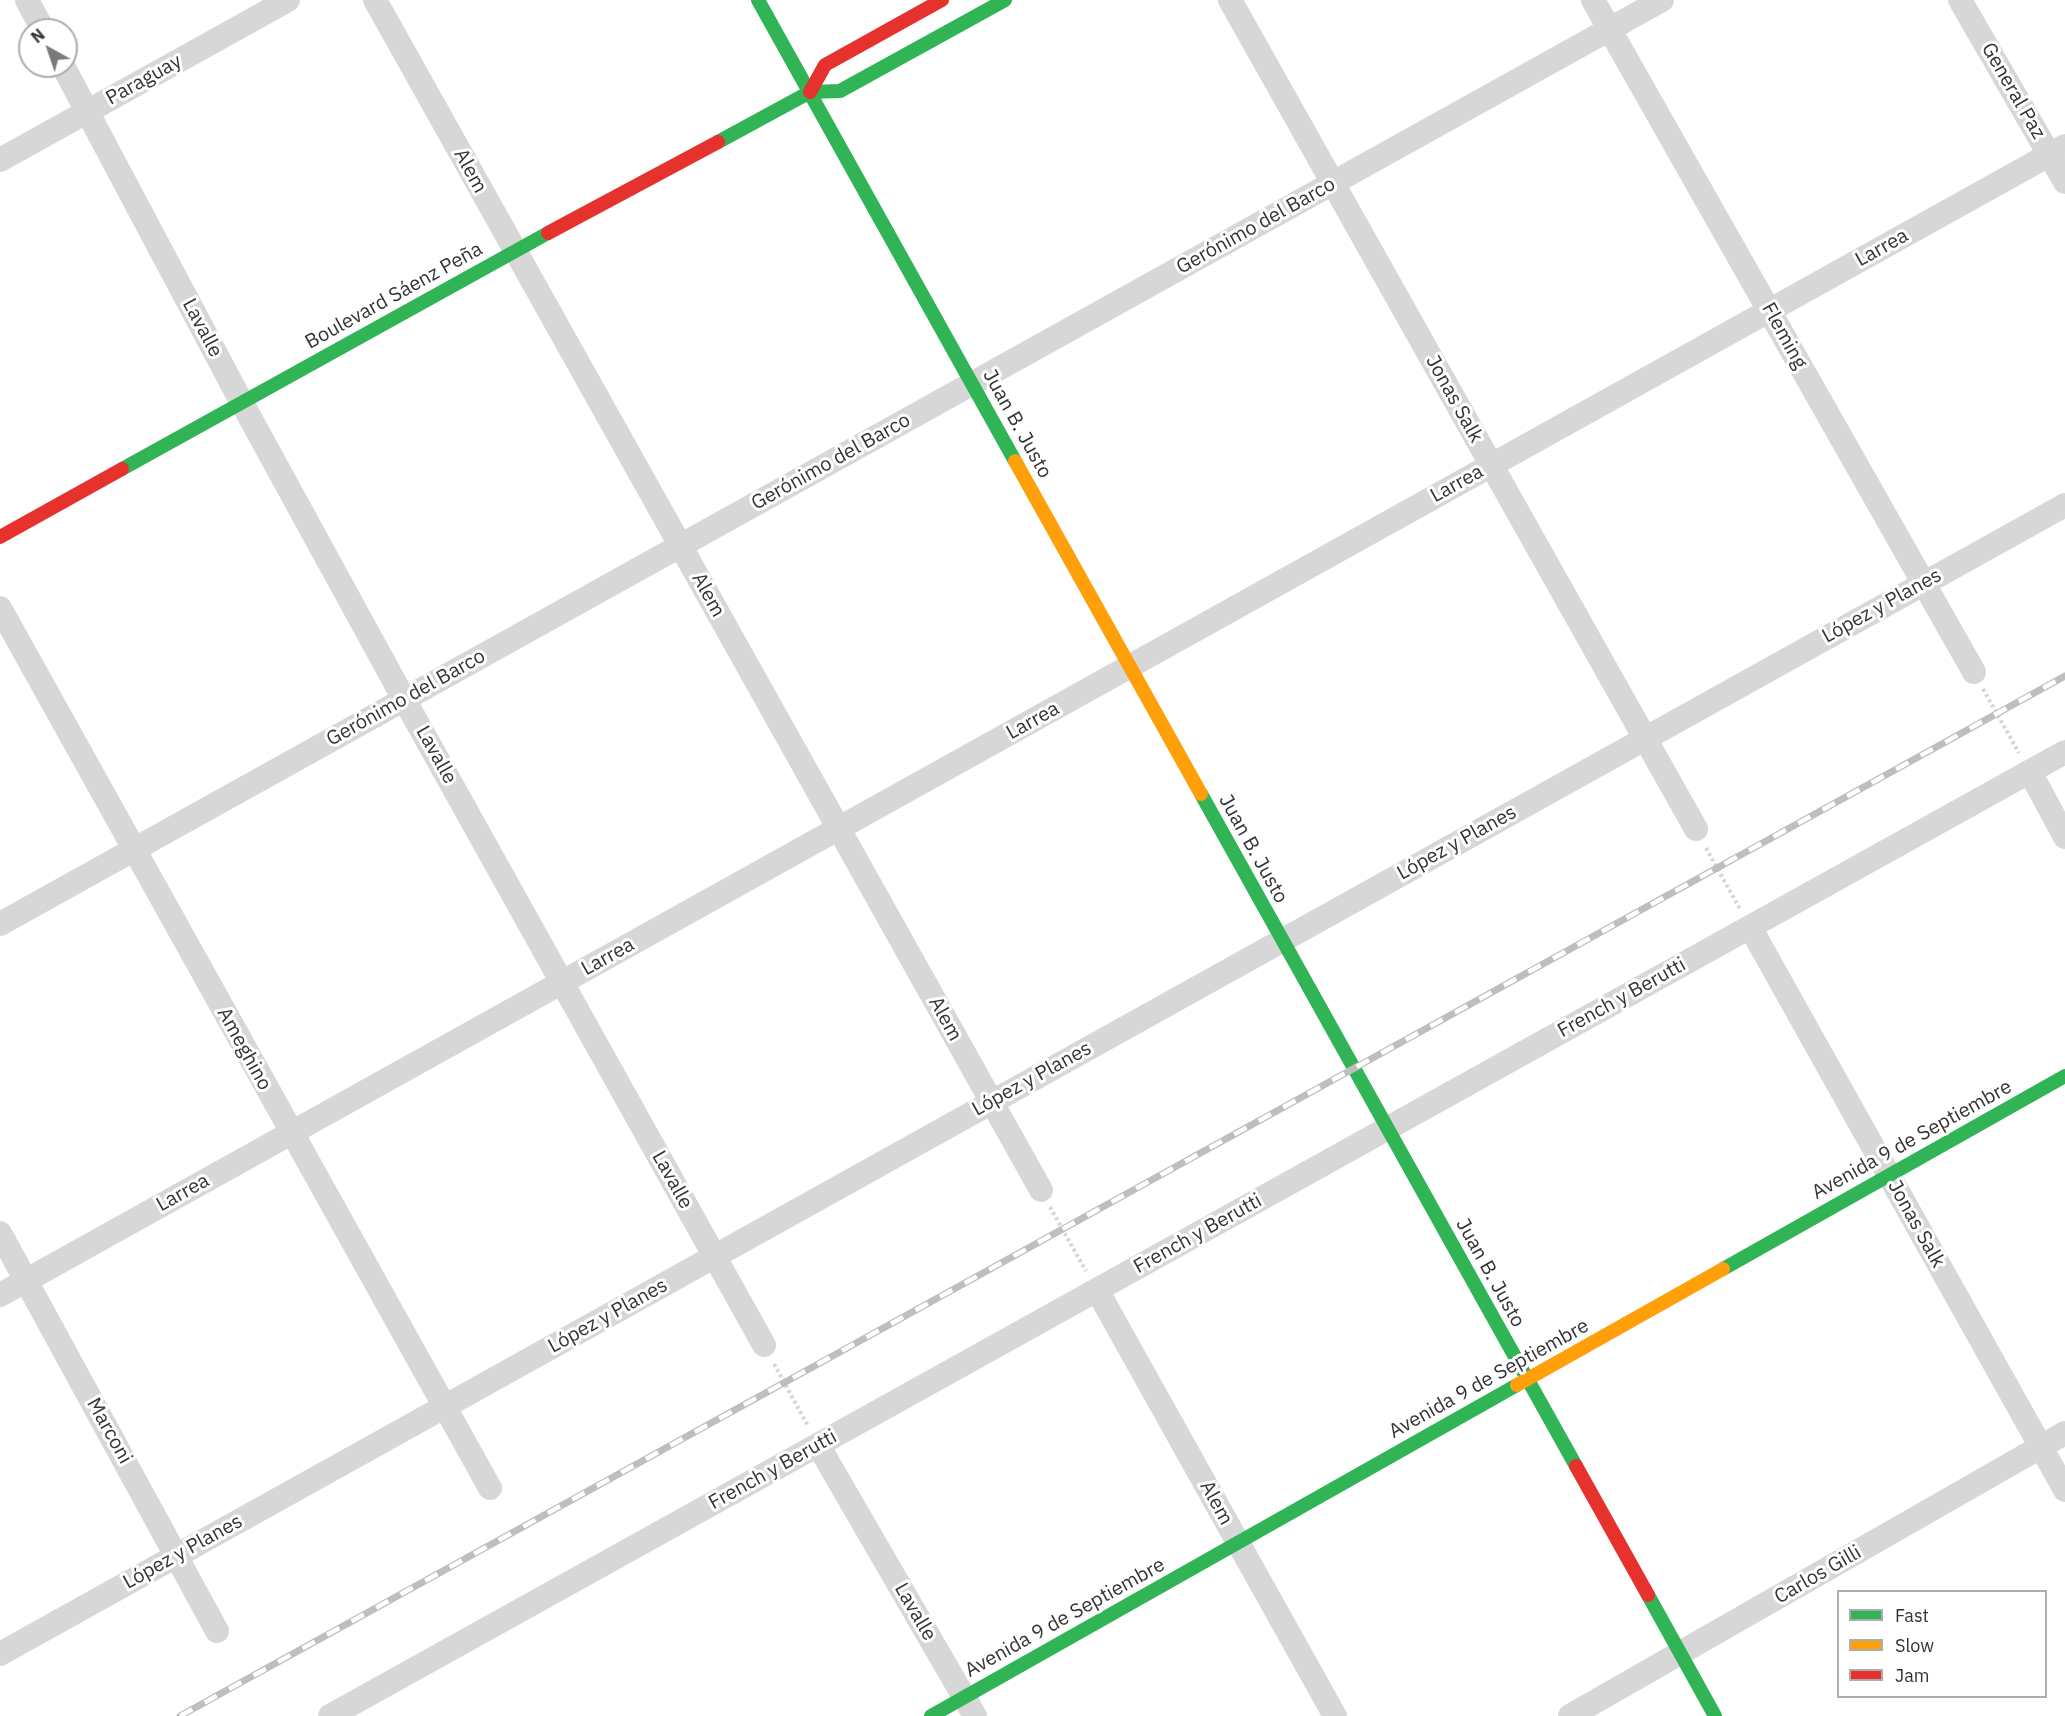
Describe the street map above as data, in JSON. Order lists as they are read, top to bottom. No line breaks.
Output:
{"streets":{"street":["Paraguay","General Paz","Alem","Gerónimo del Barco","Larrea","Boulevard Sáenz Peña","Lavalle","Fleming","Jonas Salk","Juan B. Justo","López y Planes","French y Berutti","Ameghino","Avenida 9 de Septiembre","Marconi","Carlos Gilli"]},"crossings":[["Paraguay","Lavalle"],["General Paz","Larrea"],["Alem","Gerónimo del Barco"],["Alem","Larrea"],["Alem","Boulevard Sáenz Peña"],["Alem","López y Planes"],["Alem","French y Berutti"],["Alem","Avenida 9 de Septiembre"],["Gerónimo del Barco","Lavalle"],["Gerónimo del Barco","Fleming"],["Gerónimo del Barco","Jonas Salk"],["Gerónimo del Barco","Juan B. Justo"],["Gerónimo del Barco","Ameghino"],["Larrea","Lavalle"],["Larrea","Fleming"],["Larrea","Jonas Salk"],["Larrea","Juan B. Justo"],["Larrea","Ameghino"],["Larrea","Marconi"],["Boulevard Sáenz Peña","Lavalle"],["Boulevard Sáenz Peña","Juan B. Justo"],["Lavalle","López y Planes"],["Lavalle","French y Berutti"],["Lavalle","Avenida 9 de Septiembre"],["Fleming","López y Planes"],["Jonas Salk","López y Planes"],["Jonas Salk","French y Berutti"],["Jonas Salk","Avenida 9 de Septiembre"],["Jonas Salk","Carlos Gilli"],["Juan B. Justo","López y Planes"],["Juan B. Justo","French y Berutti"],["Juan B. Justo","Avenida 9 de Septiembre"],["Juan B. Justo","Carlos Gilli"],["López y Planes","Ameghino"],["López y Planes","Marconi"]],"legend":["Fast","Slow","Jam"],"north":"top left"}
